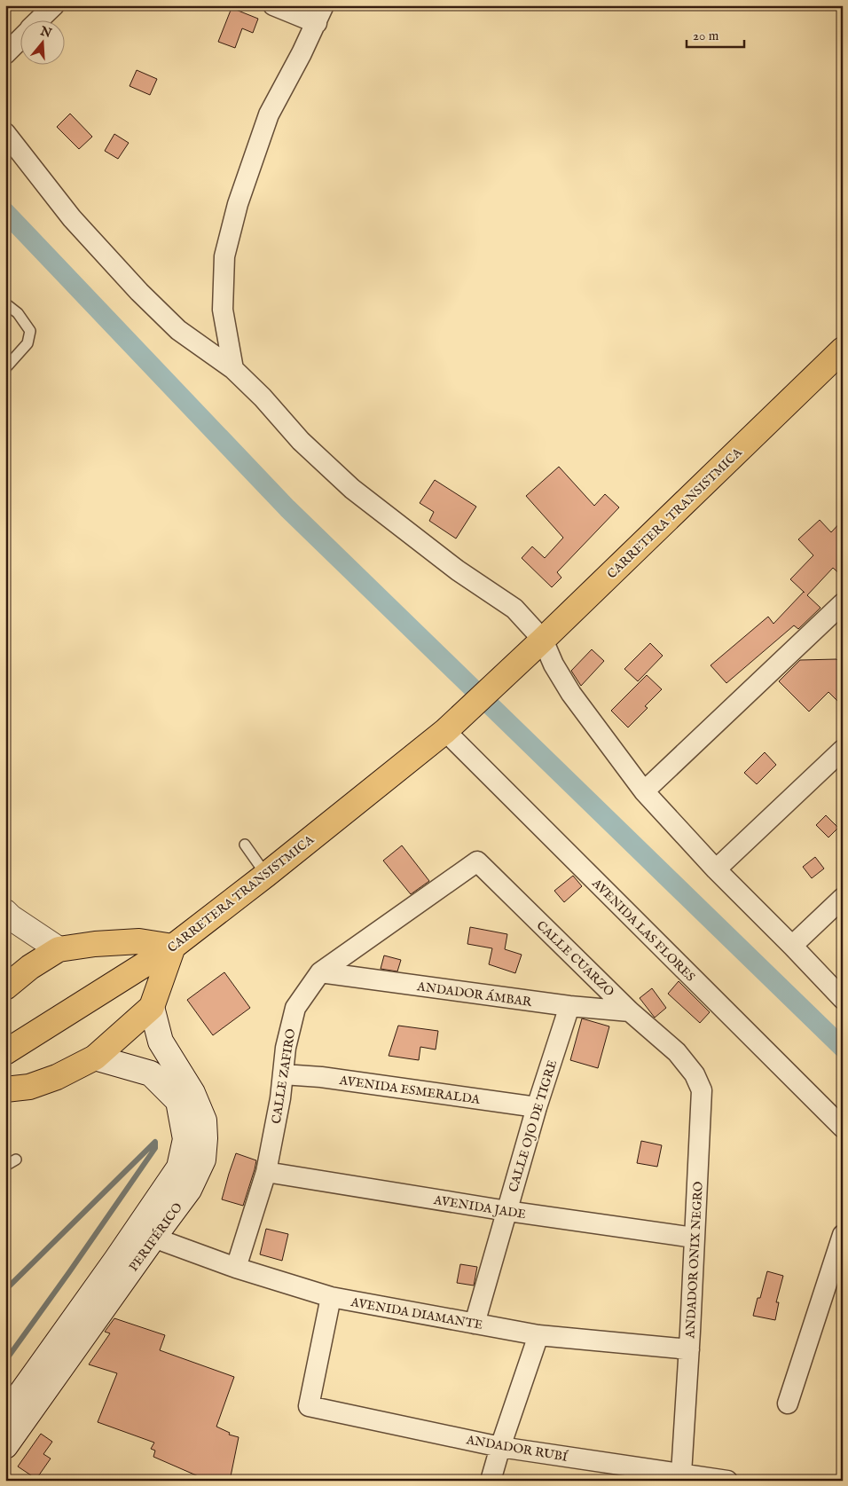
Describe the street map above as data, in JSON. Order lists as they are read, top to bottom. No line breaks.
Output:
{"streets":{"main road":["CARRETERA TRANSISTMICA","PERIFÉRICO"],"street":["AVENIDA LAS FLORES","CALLE CUARZO","ANDADOR ÁMBAR","CALLE ZAFIRO","AVENIDA ESMERALDA","CALLE OJO DE TIGRE","AVENIDA JADE","ANDADOR ONIX NEGRO","AVENIDA DIAMANTE","ANDADOR RUBÍ"]},"crossings":[["CARRETERA TRANSISTMICA","AVENIDA LAS FLORES"],["CALLE CUARZO","ANDADOR ÁMBAR"],["CALLE CUARZO","CALLE ZAFIRO"],["CALLE CUARZO","ANDADOR ONIX NEGRO"],["ANDADOR ÁMBAR","CALLE ZAFIRO"],["ANDADOR ÁMBAR","CALLE OJO DE TIGRE"],["CALLE ZAFIRO","AVENIDA ESMERALDA"],["CALLE ZAFIRO","AVENIDA JADE"],["CALLE ZAFIRO","AVENIDA DIAMANTE"],["AVENIDA ESMERALDA","CALLE OJO DE TIGRE"],["CALLE OJO DE TIGRE","AVENIDA JADE"],["CALLE OJO DE TIGRE","AVENIDA DIAMANTE"],["AVENIDA JADE","ANDADOR ONIX NEGRO"],["PERIFÉRICO","AVENIDA DIAMANTE"],["ANDADOR ONIX NEGRO","AVENIDA DIAMANTE"],["ANDADOR ONIX NEGRO","ANDADOR RUBÍ"],["AVENIDA DIAMANTE","ANDADOR RUBÍ"]],"scale_bar":"20 m","north":"top"}
